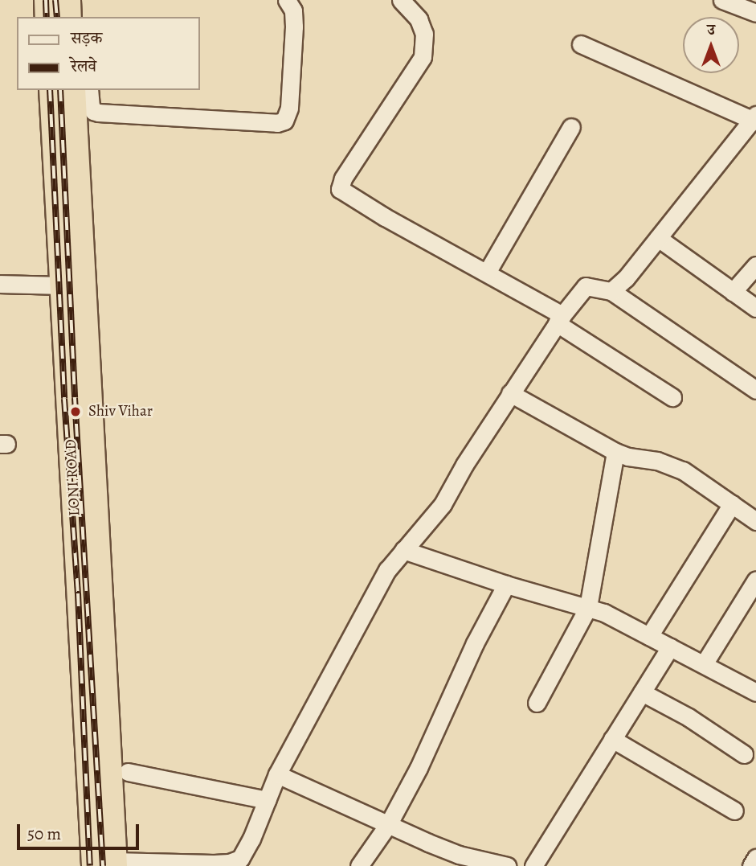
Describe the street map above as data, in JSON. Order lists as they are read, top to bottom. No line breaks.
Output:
{"streets":{"highway":["LONI ROAD"]},"places":["Shiv Vihar"],"legend":["सड़क","रेलवे"],"scale_bar":"50 m","north":"top"}
